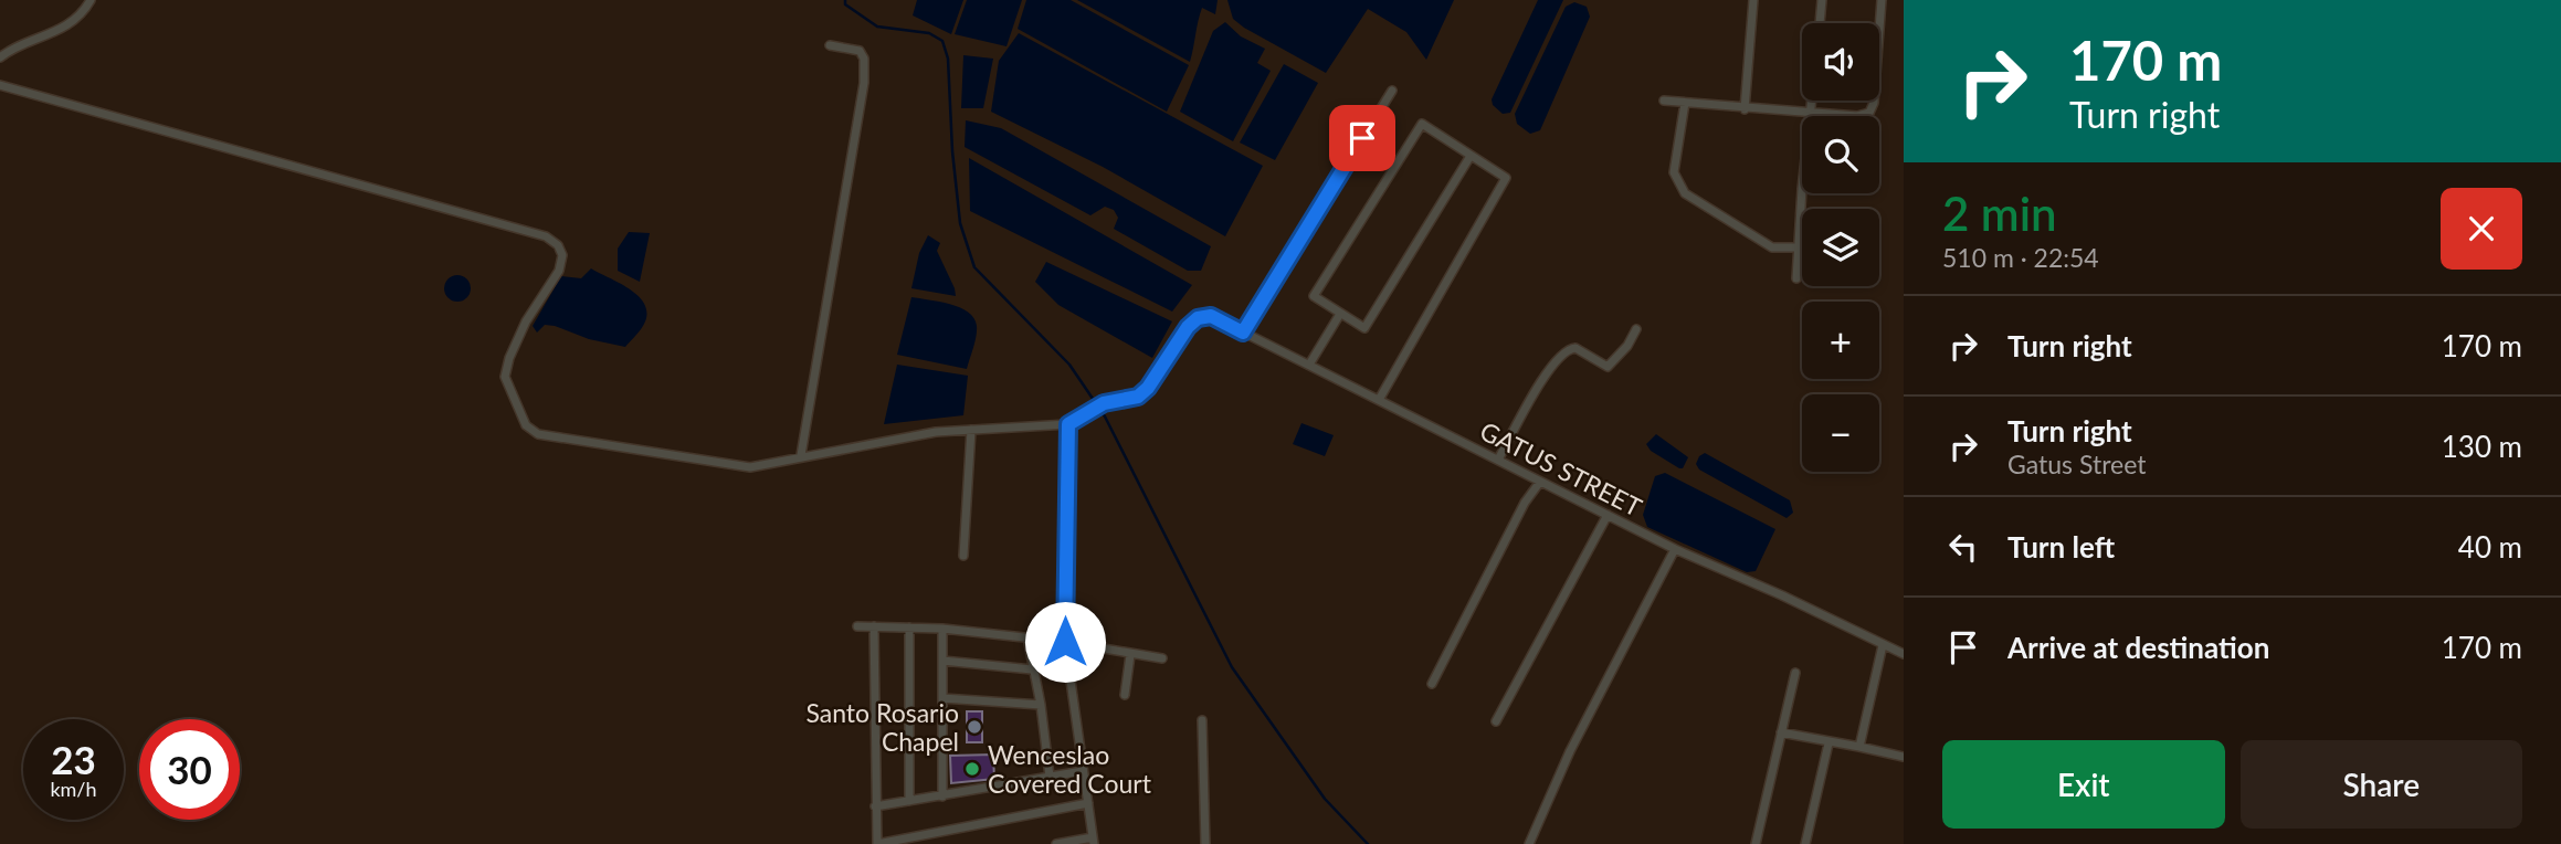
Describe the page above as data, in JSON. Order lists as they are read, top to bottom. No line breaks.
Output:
{"streets":{"street":["GATUS STREET"]},"places":["Santo Rosario Chapel","Wenceslao Covered Court"],"page":{"turn":["170 m","Turn right"],"map_buttons":["+","−"],"heading":["2 min","510 m · 22:54"],"list":[{"name":"Turn right","value":"170 m"},{"name":"Turn right","note":"Gatus Street","value":"130 m"},{"name":"Turn left","value":"40 m"},{"name":"Arrive at destination","value":"170 m"}],"speed":"23 km/h","limit":"30","buttons":["Exit","Share"]}}
